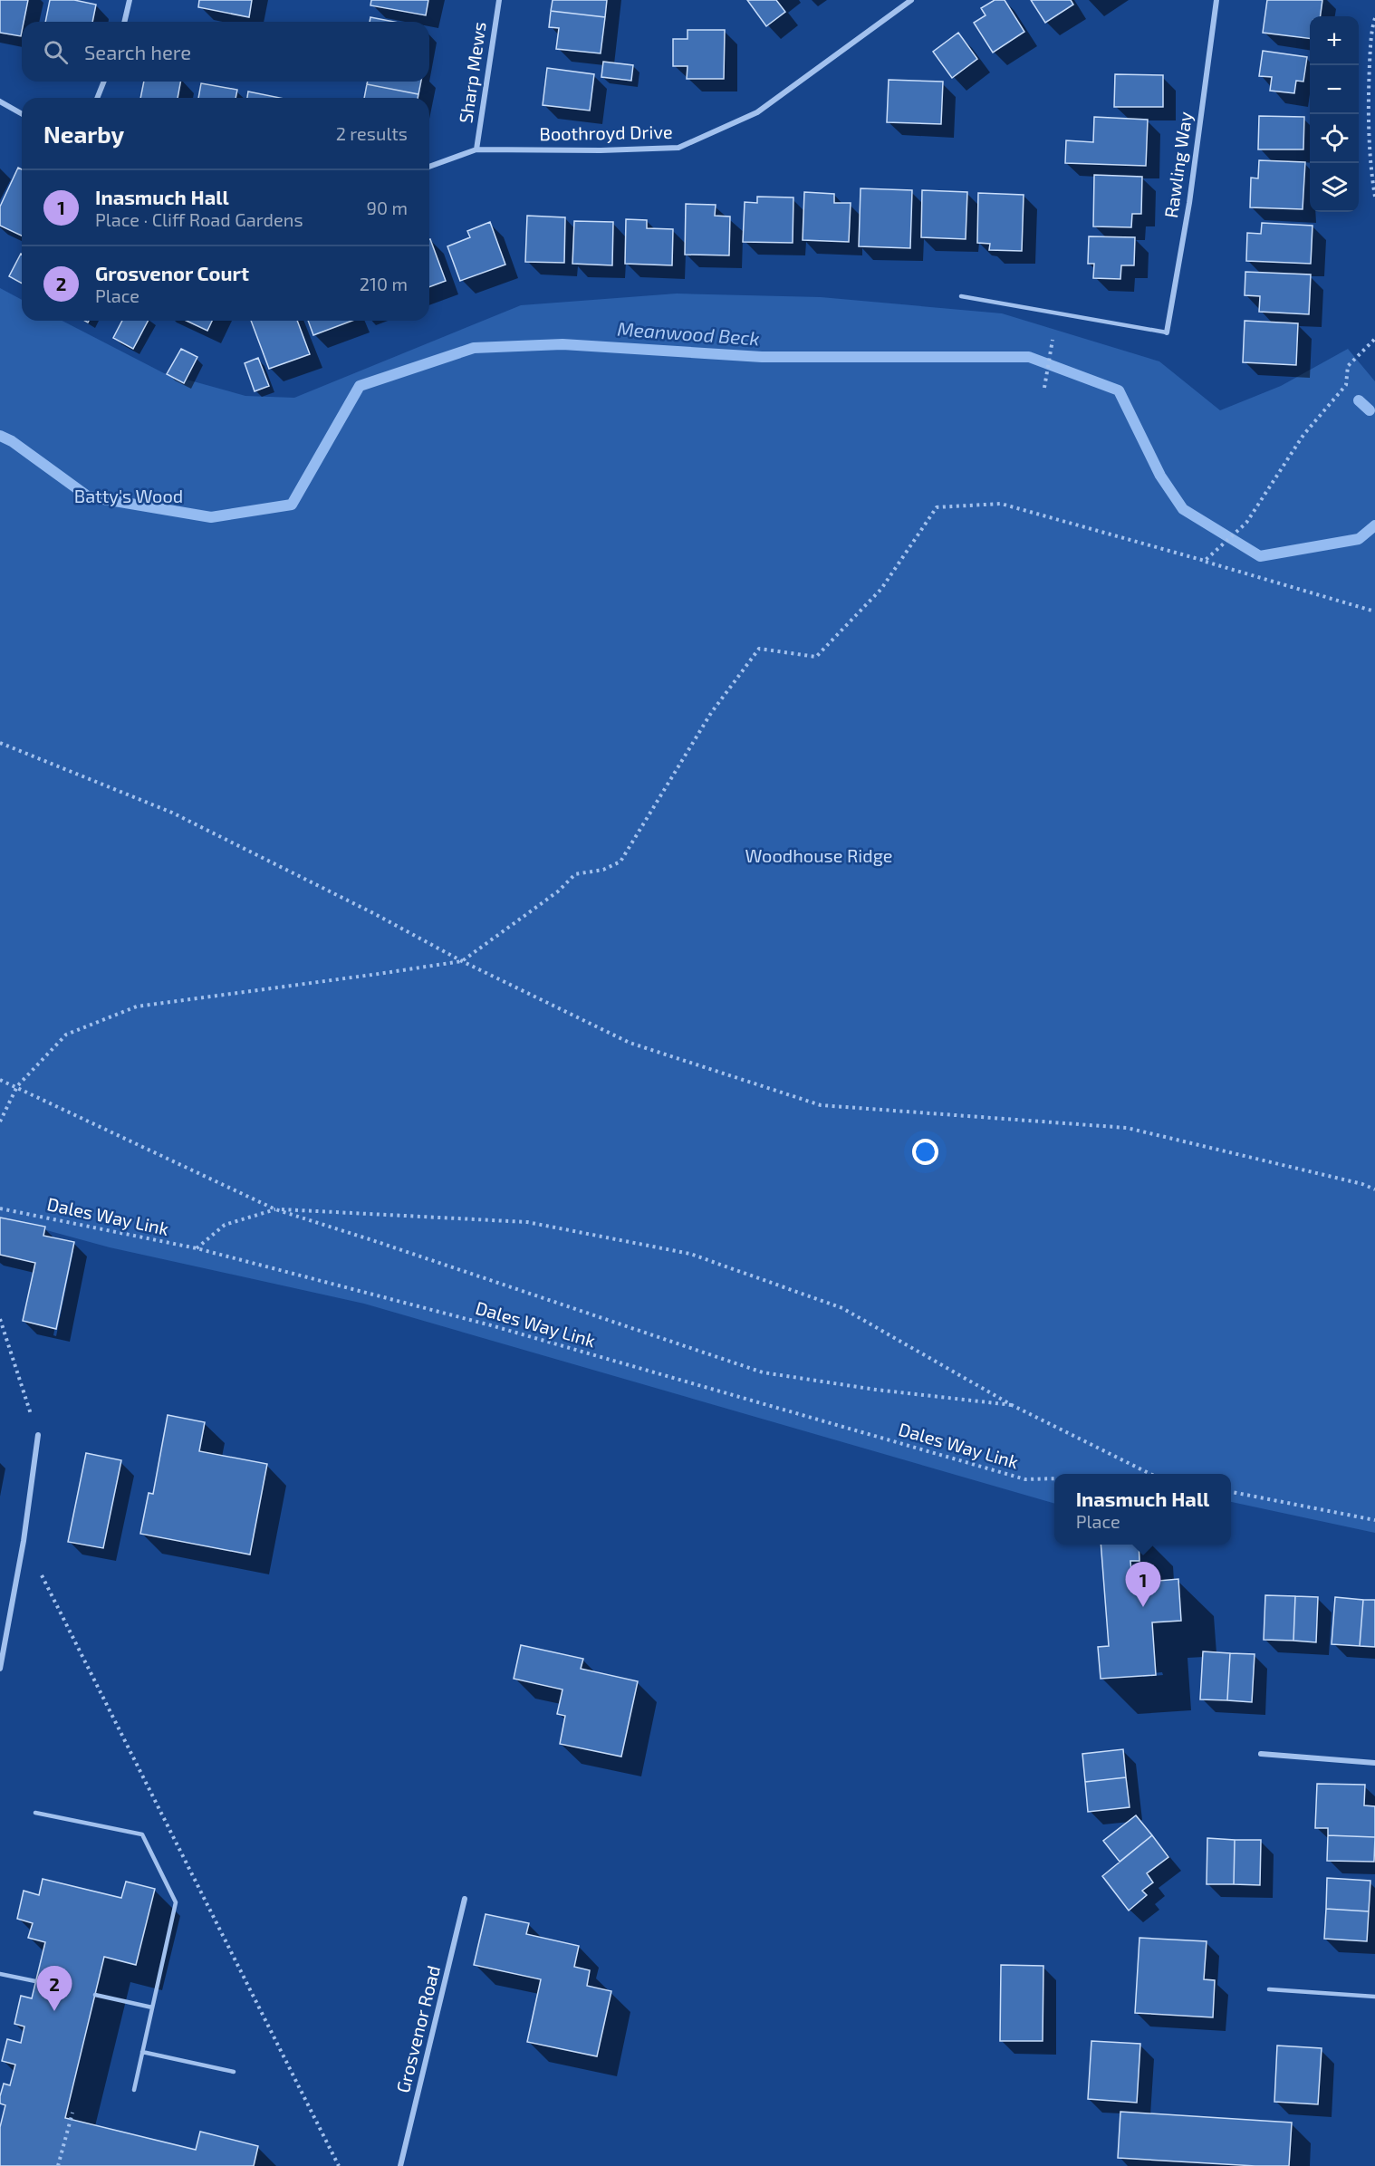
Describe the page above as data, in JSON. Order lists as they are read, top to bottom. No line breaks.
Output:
{"streets":{"street":["Sharp Mews","Boothroyd Drive","Rawling Way","Grosvenor Road"],"path":["Dales Way Link"]},"crossings":[["Sharp Mews","Boothroyd Drive"]],"water":["Meanwood Beck"],"parks":["Batty's Wood","Woodhouse Ridge"],"page":{"map_buttons":["+","−"],"search":"Search here","heading":["Nearby","2 results"],"list":[{"mark":"1","name":"Inasmuch Hall","note":"Place · Cliff Road Gardens","value":"90 m"},{"mark":"2","name":"Grosvenor Court","note":"Place","value":"210 m"}],"popup":["Inasmuch Hall","Place"],"pins":["1","2"]}}
